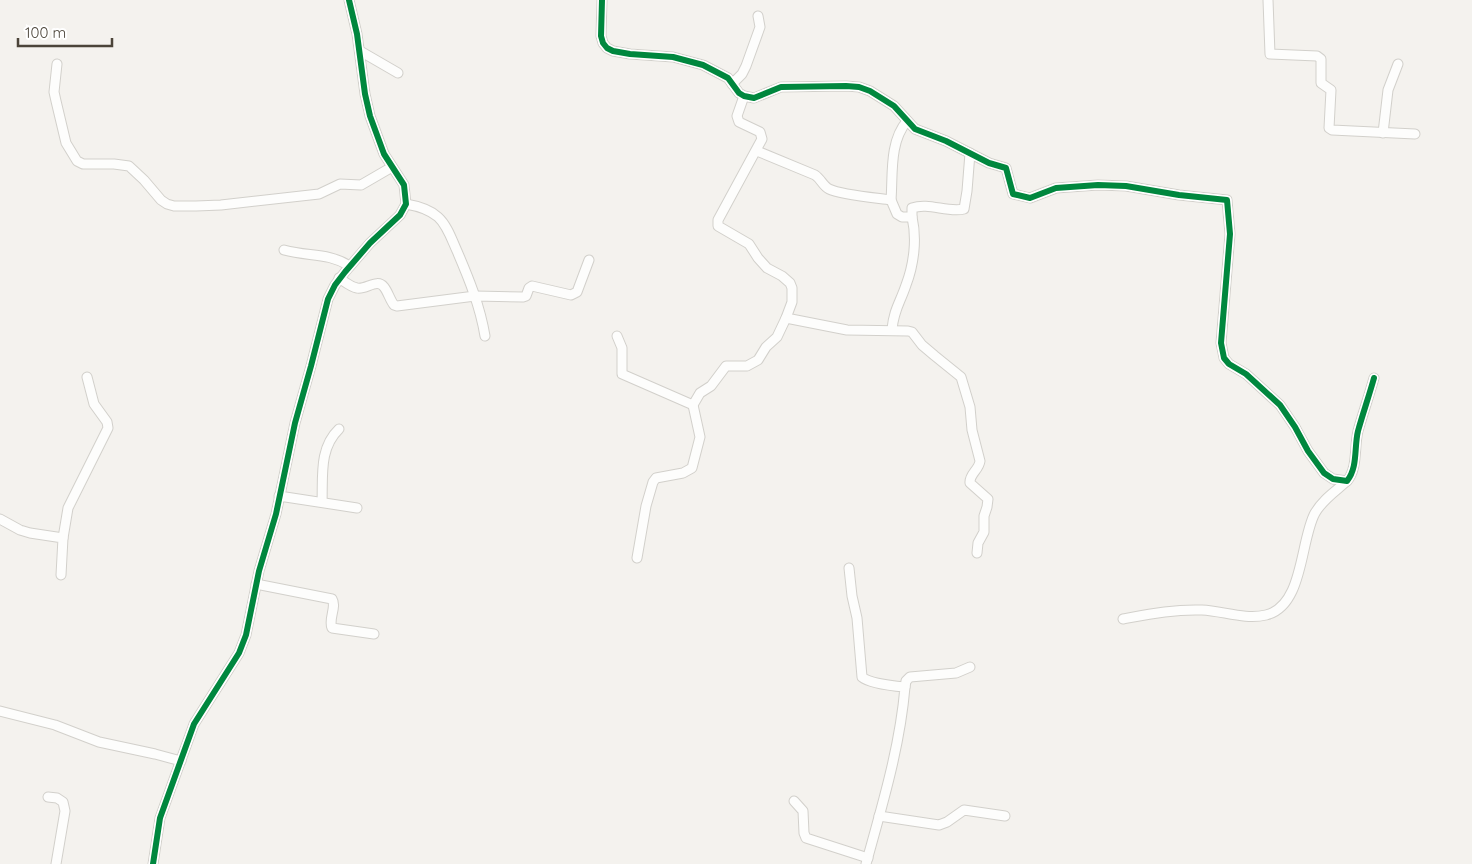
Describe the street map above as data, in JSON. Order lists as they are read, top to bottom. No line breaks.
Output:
{"scale_bar":"100 m"}
